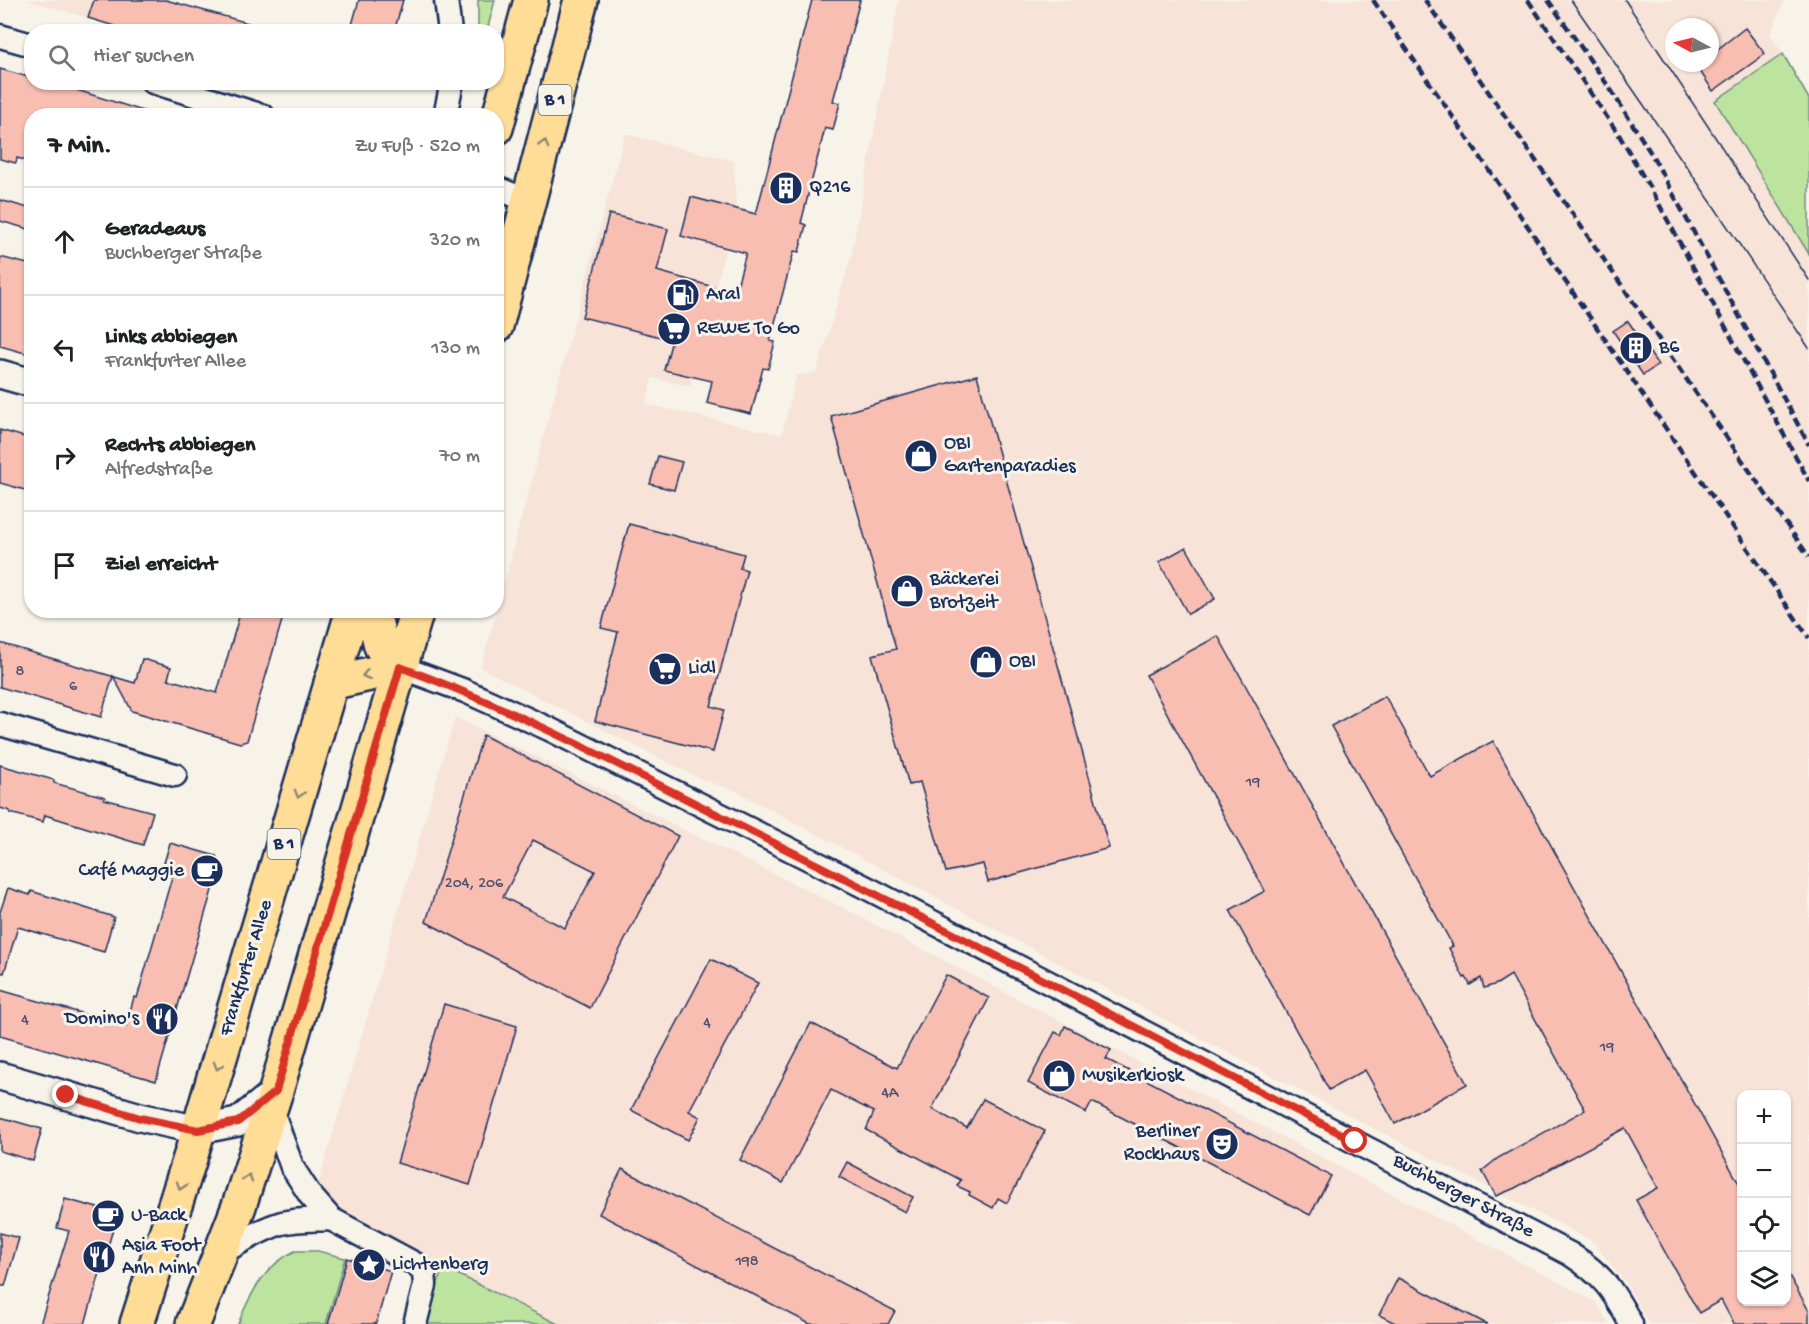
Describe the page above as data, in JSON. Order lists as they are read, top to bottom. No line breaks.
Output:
{"streets":{"main road":["B 1","Frankfurter Allee"],"street":["Buchberger Straße"]},"places":{"building":["Q216","B6"],"fuel station":["Aral"],"supermarket":["REWE To Go","Lidl"],"shop":["OBI Gartenparadies","Bäckerei Brotzeit","OBI","Musikerkiosk"],"cafe":["Café Maggie","U-Back"],"restaurant":["Domino's","Asia Foot Anh Minh"],"theatre":["Berliner Rockhaus"],"place":["Lichtenberg"]},"house_numbers":["8","6","19","204, 206","4","4","19","4A","198"],"north":"left","page":{"search":"Hier suchen","heading":["7 Min.","Zu Fuß · 520 m"],"list":[["Geradeaus","Buchberger Straße","320 m"],["Links abbiegen","Frankfurter Allee","130 m"],["Rechts abbiegen","Alfredstraße","70 m"],"Ziel erreicht"],"map_buttons":["+","−"]}}
